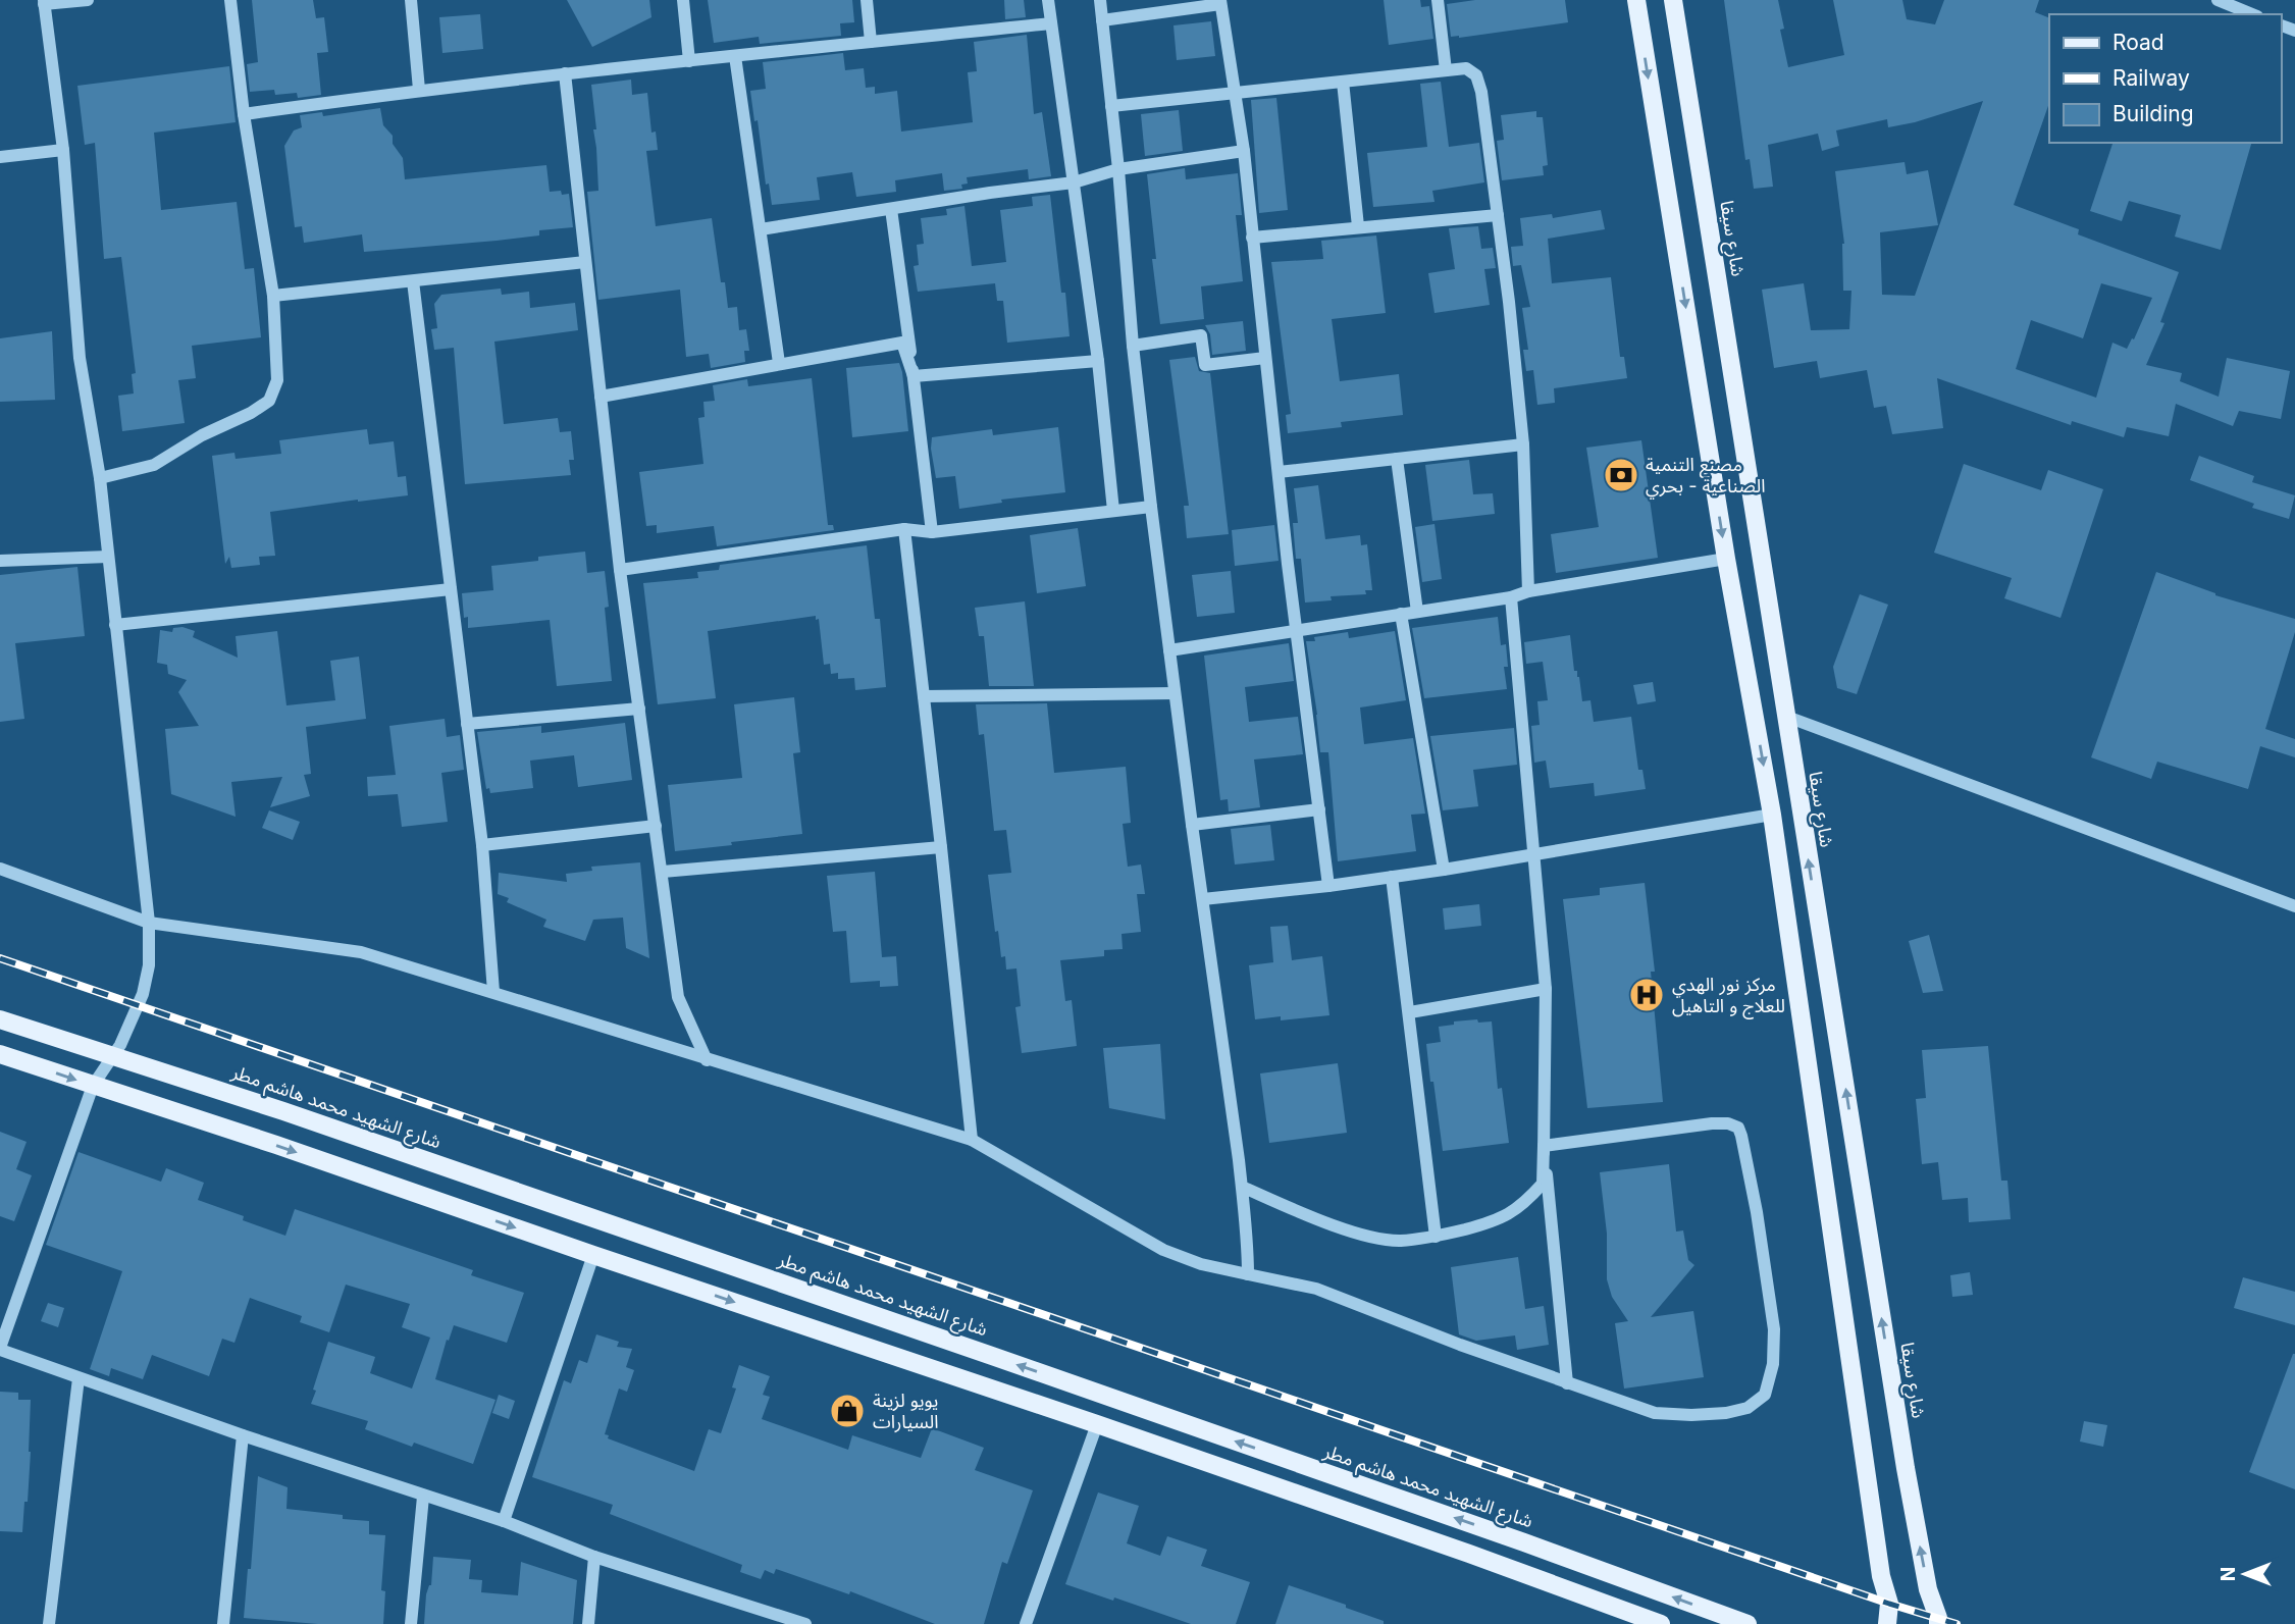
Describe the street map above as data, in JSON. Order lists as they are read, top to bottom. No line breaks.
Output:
{"streets":{"main road":["شارع سيقا","شارع الشهيد محمد هاشم مطر"]},"places":{"bank":["مصنع التنمية الصناعية - بحري"],"hospital":["مركز نور الهدي للعلاج و التاهيل"],"shop":["يويو لزينة السيارات"]},"legend":["Road","Railway","Building"],"north":"left"}
